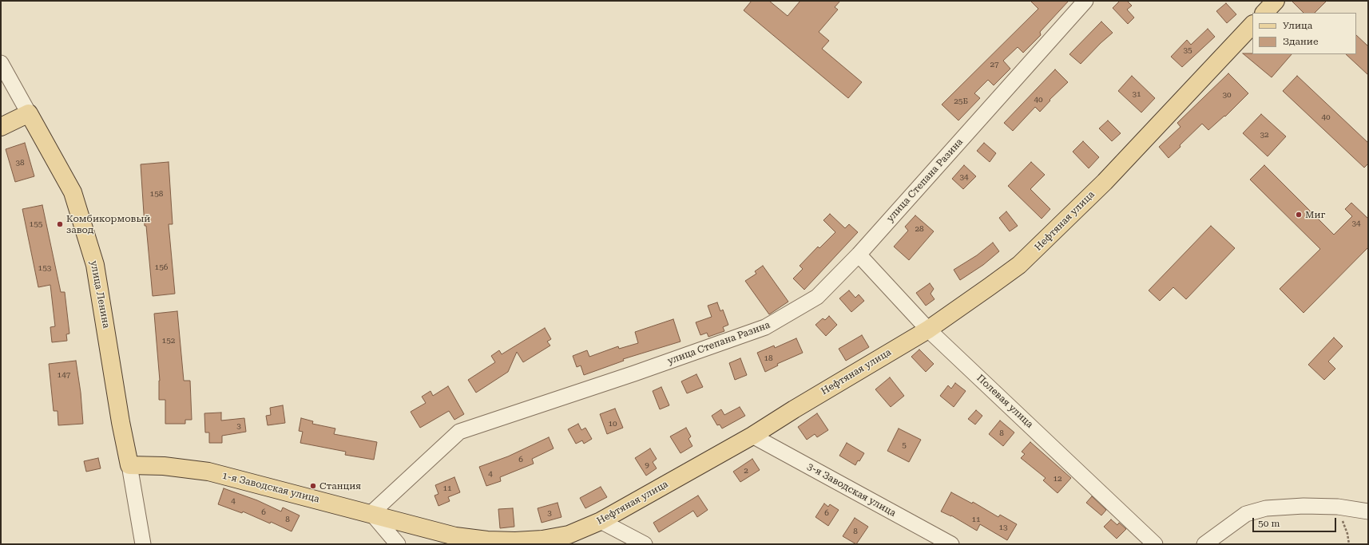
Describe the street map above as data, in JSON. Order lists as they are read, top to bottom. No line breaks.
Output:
{"streets":{"main road":["Нефтяная улица","улица Ленина","1-я Заводская улица"],"street":["улица Степана Разина","Полевая улица","3-я Заводская улица"]},"crossings":[["улица Степана Разина","Нефтяная улица"],["улица Степана Разина","Полевая улица"],["улица Степана Разина","1-я Заводская улица"],["Нефтяная улица","Полевая улица"],["Нефтяная улица","1-я Заводская улица"],["Нефтяная улица","3-я Заводская улица"],["улица Ленина","1-я Заводская улица"]],"places":["Миг","Комбикормовый завод","Станция"],"house_numbers":["35","27","31","30","40","25Б","40","32","38","34","158","34","155","28","156","153","152","18","147","10","3","8","5","6","9","2","4","12","11","4","6","3","6","8","11","13","8"],"legend":["Улица","Здание"],"scale_bar":"50 m"}
